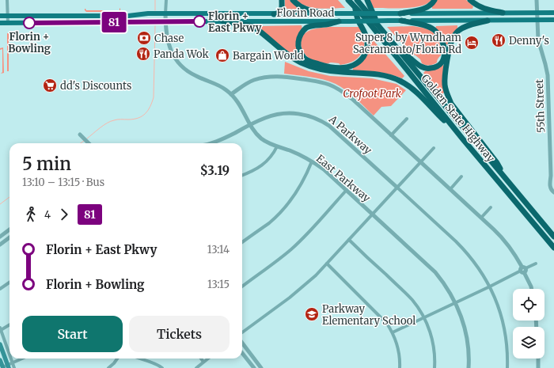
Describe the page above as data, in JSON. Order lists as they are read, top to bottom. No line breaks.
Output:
{"streets":{"highway":["Golden State Highway"],"main road":["Florin Road"],"street":["55th Street","A Parkway","East Parkway"]},"crossings":[["Florin Road","55th Street"],["Florin Road","East Parkway"],["A Parkway","East Parkway"]],"parks":["Crofoot Park"],"places":{"other":["Florin + East Pkwy","Florin + Bowling"],"bank":["Chase"],"restaurant":["Denny's","Panda Wok"],"hotel":["Super 8 by Wyndham Sacramento/Florin Rd"],"shop":["Bargain World"],"supermarket":["dd's Discounts"],"school or university":["Parkway Elementary School"]},"lines":["bus line 81"],"page":{"on_map":"81","heading":["5 min","13:10 – 13:15 · Bus","$3.19"],"legs":["4","81"],"list":[{"name":"Florin + East Pkwy","value":"13:14"},{"name":"Florin + Bowling","value":"13:15"}],"buttons":["Start","Tickets"]}}
